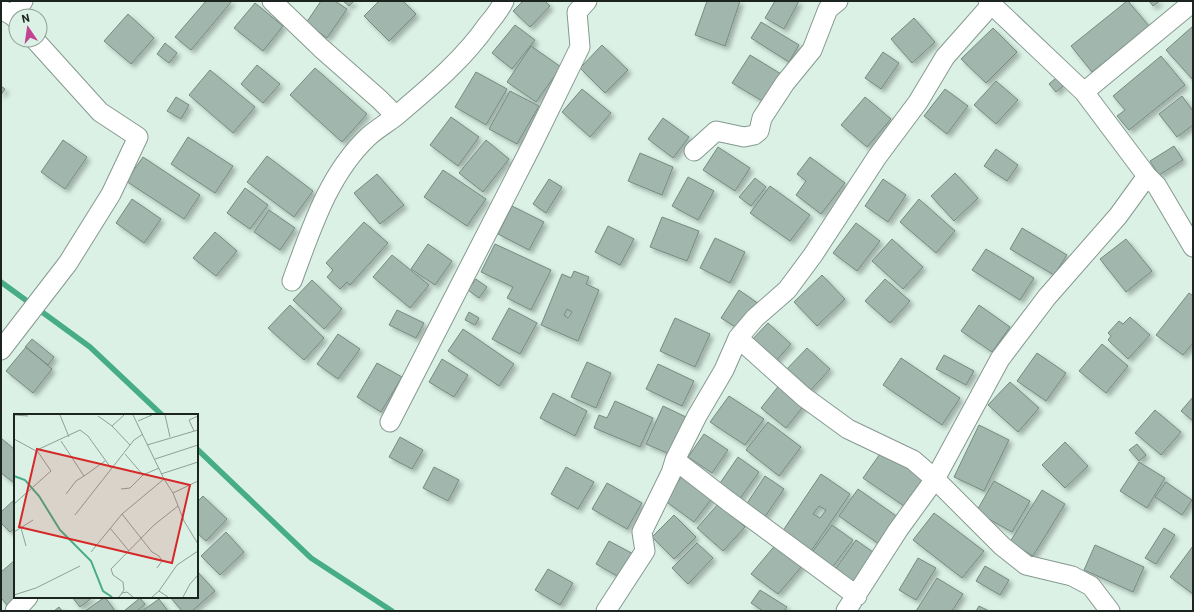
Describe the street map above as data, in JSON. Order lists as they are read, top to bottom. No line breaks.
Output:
{"north":"top"}
